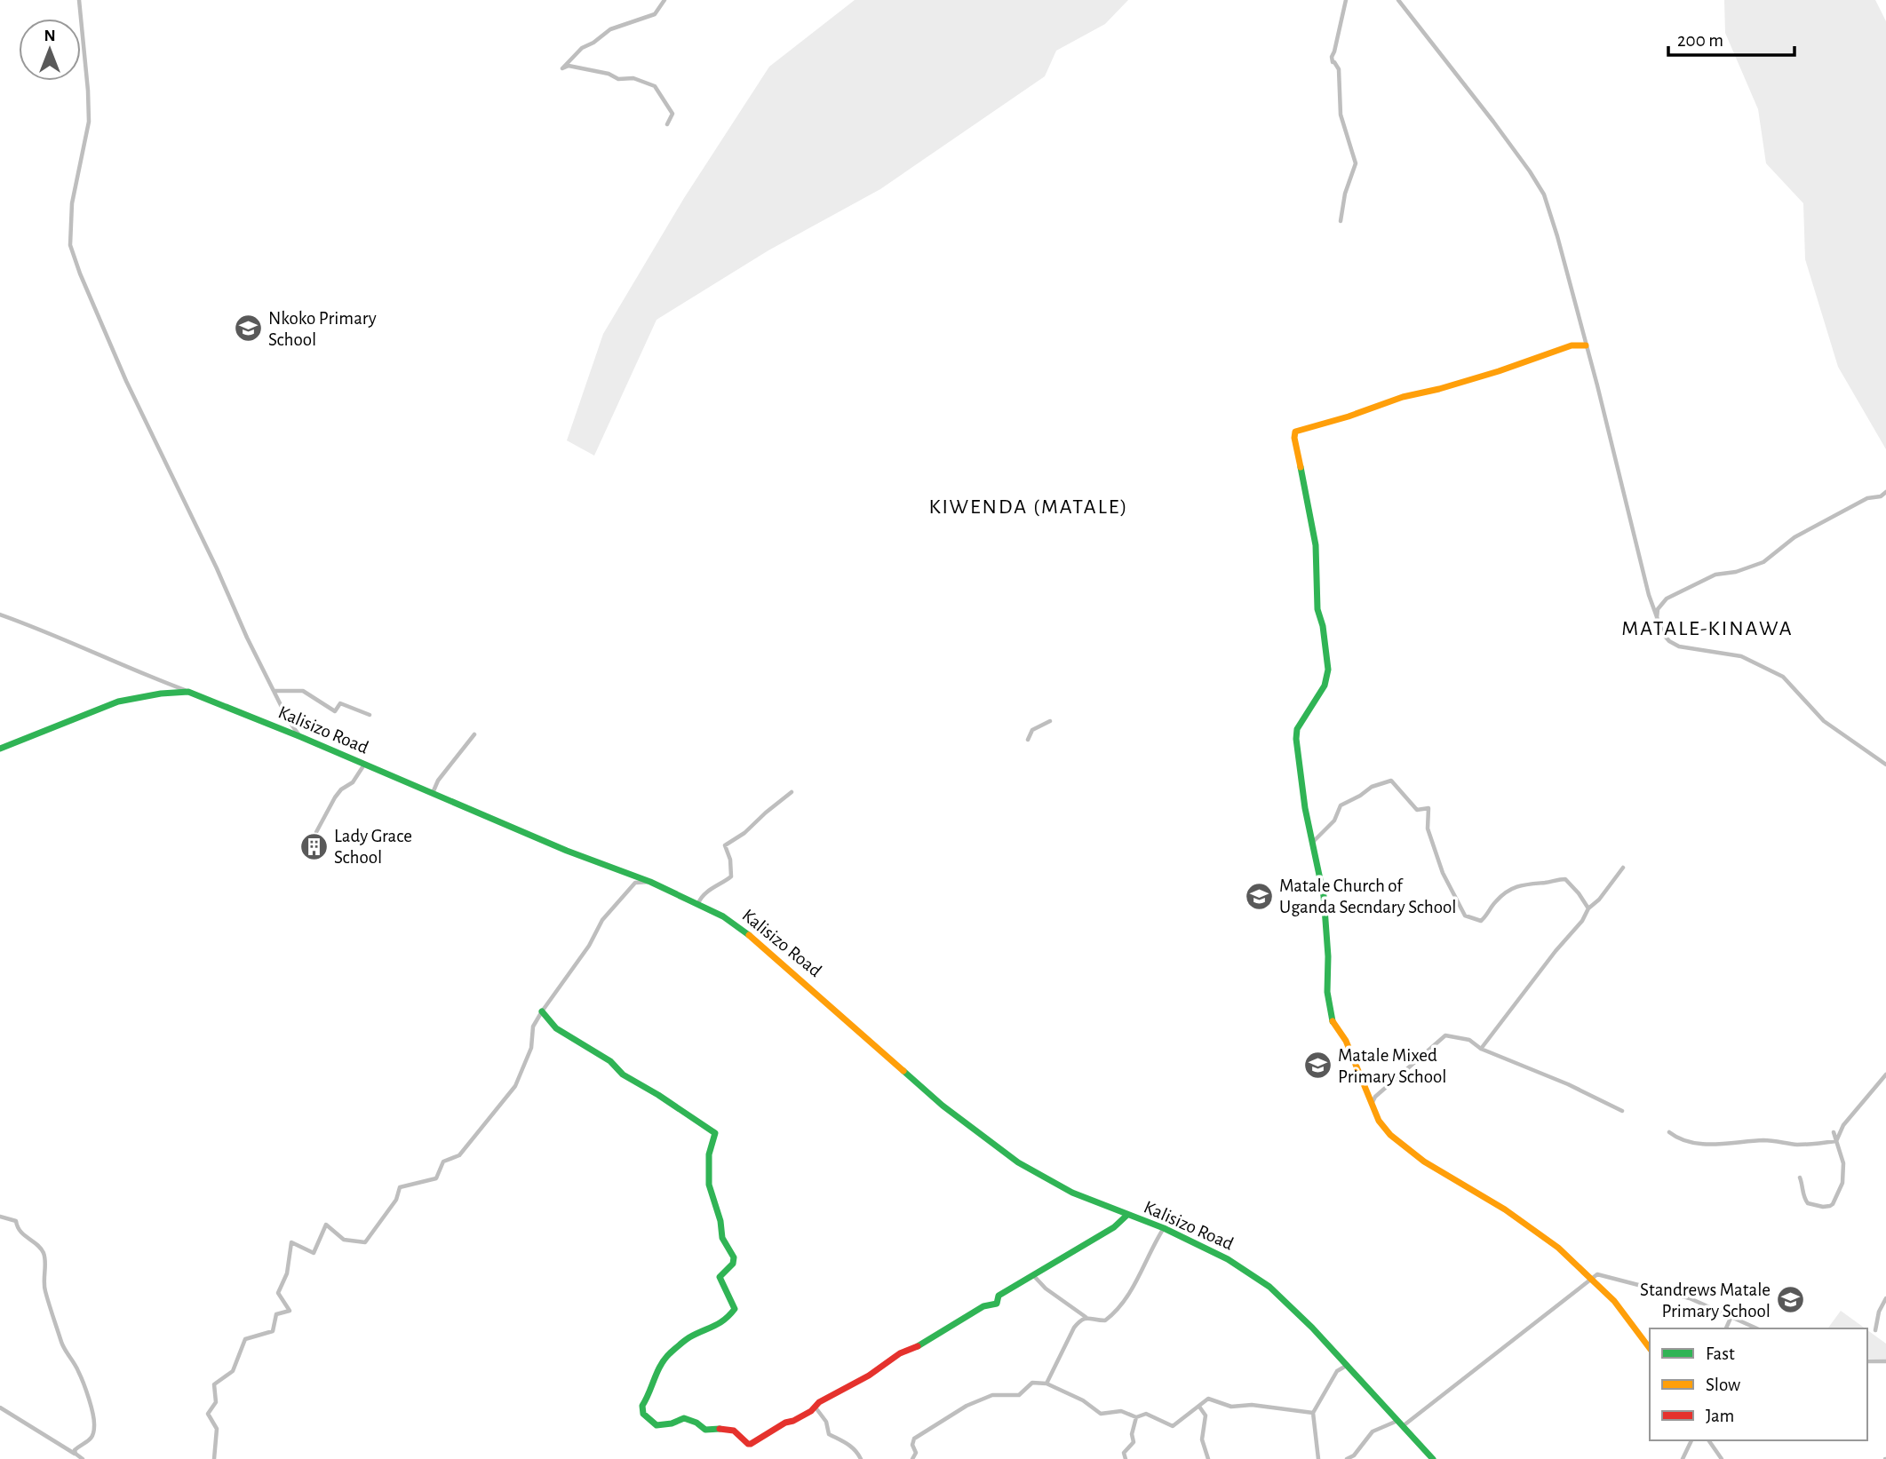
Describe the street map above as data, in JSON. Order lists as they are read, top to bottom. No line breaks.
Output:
{"streets":{"street":["Kalisizo Road"]},"districts":["KIWENDA (MATALE)","MATALE-KINAWA"],"places":{"school or university":["Nkoko Primary School","Matale Church of Uganda Secndary School","Matale Mixed Primary School","Standrews Matale Primary School"],"building":["Lady Grace School"]},"legend":["Fast","Slow","Jam"],"scale_bar":"200 m","north":"top"}
